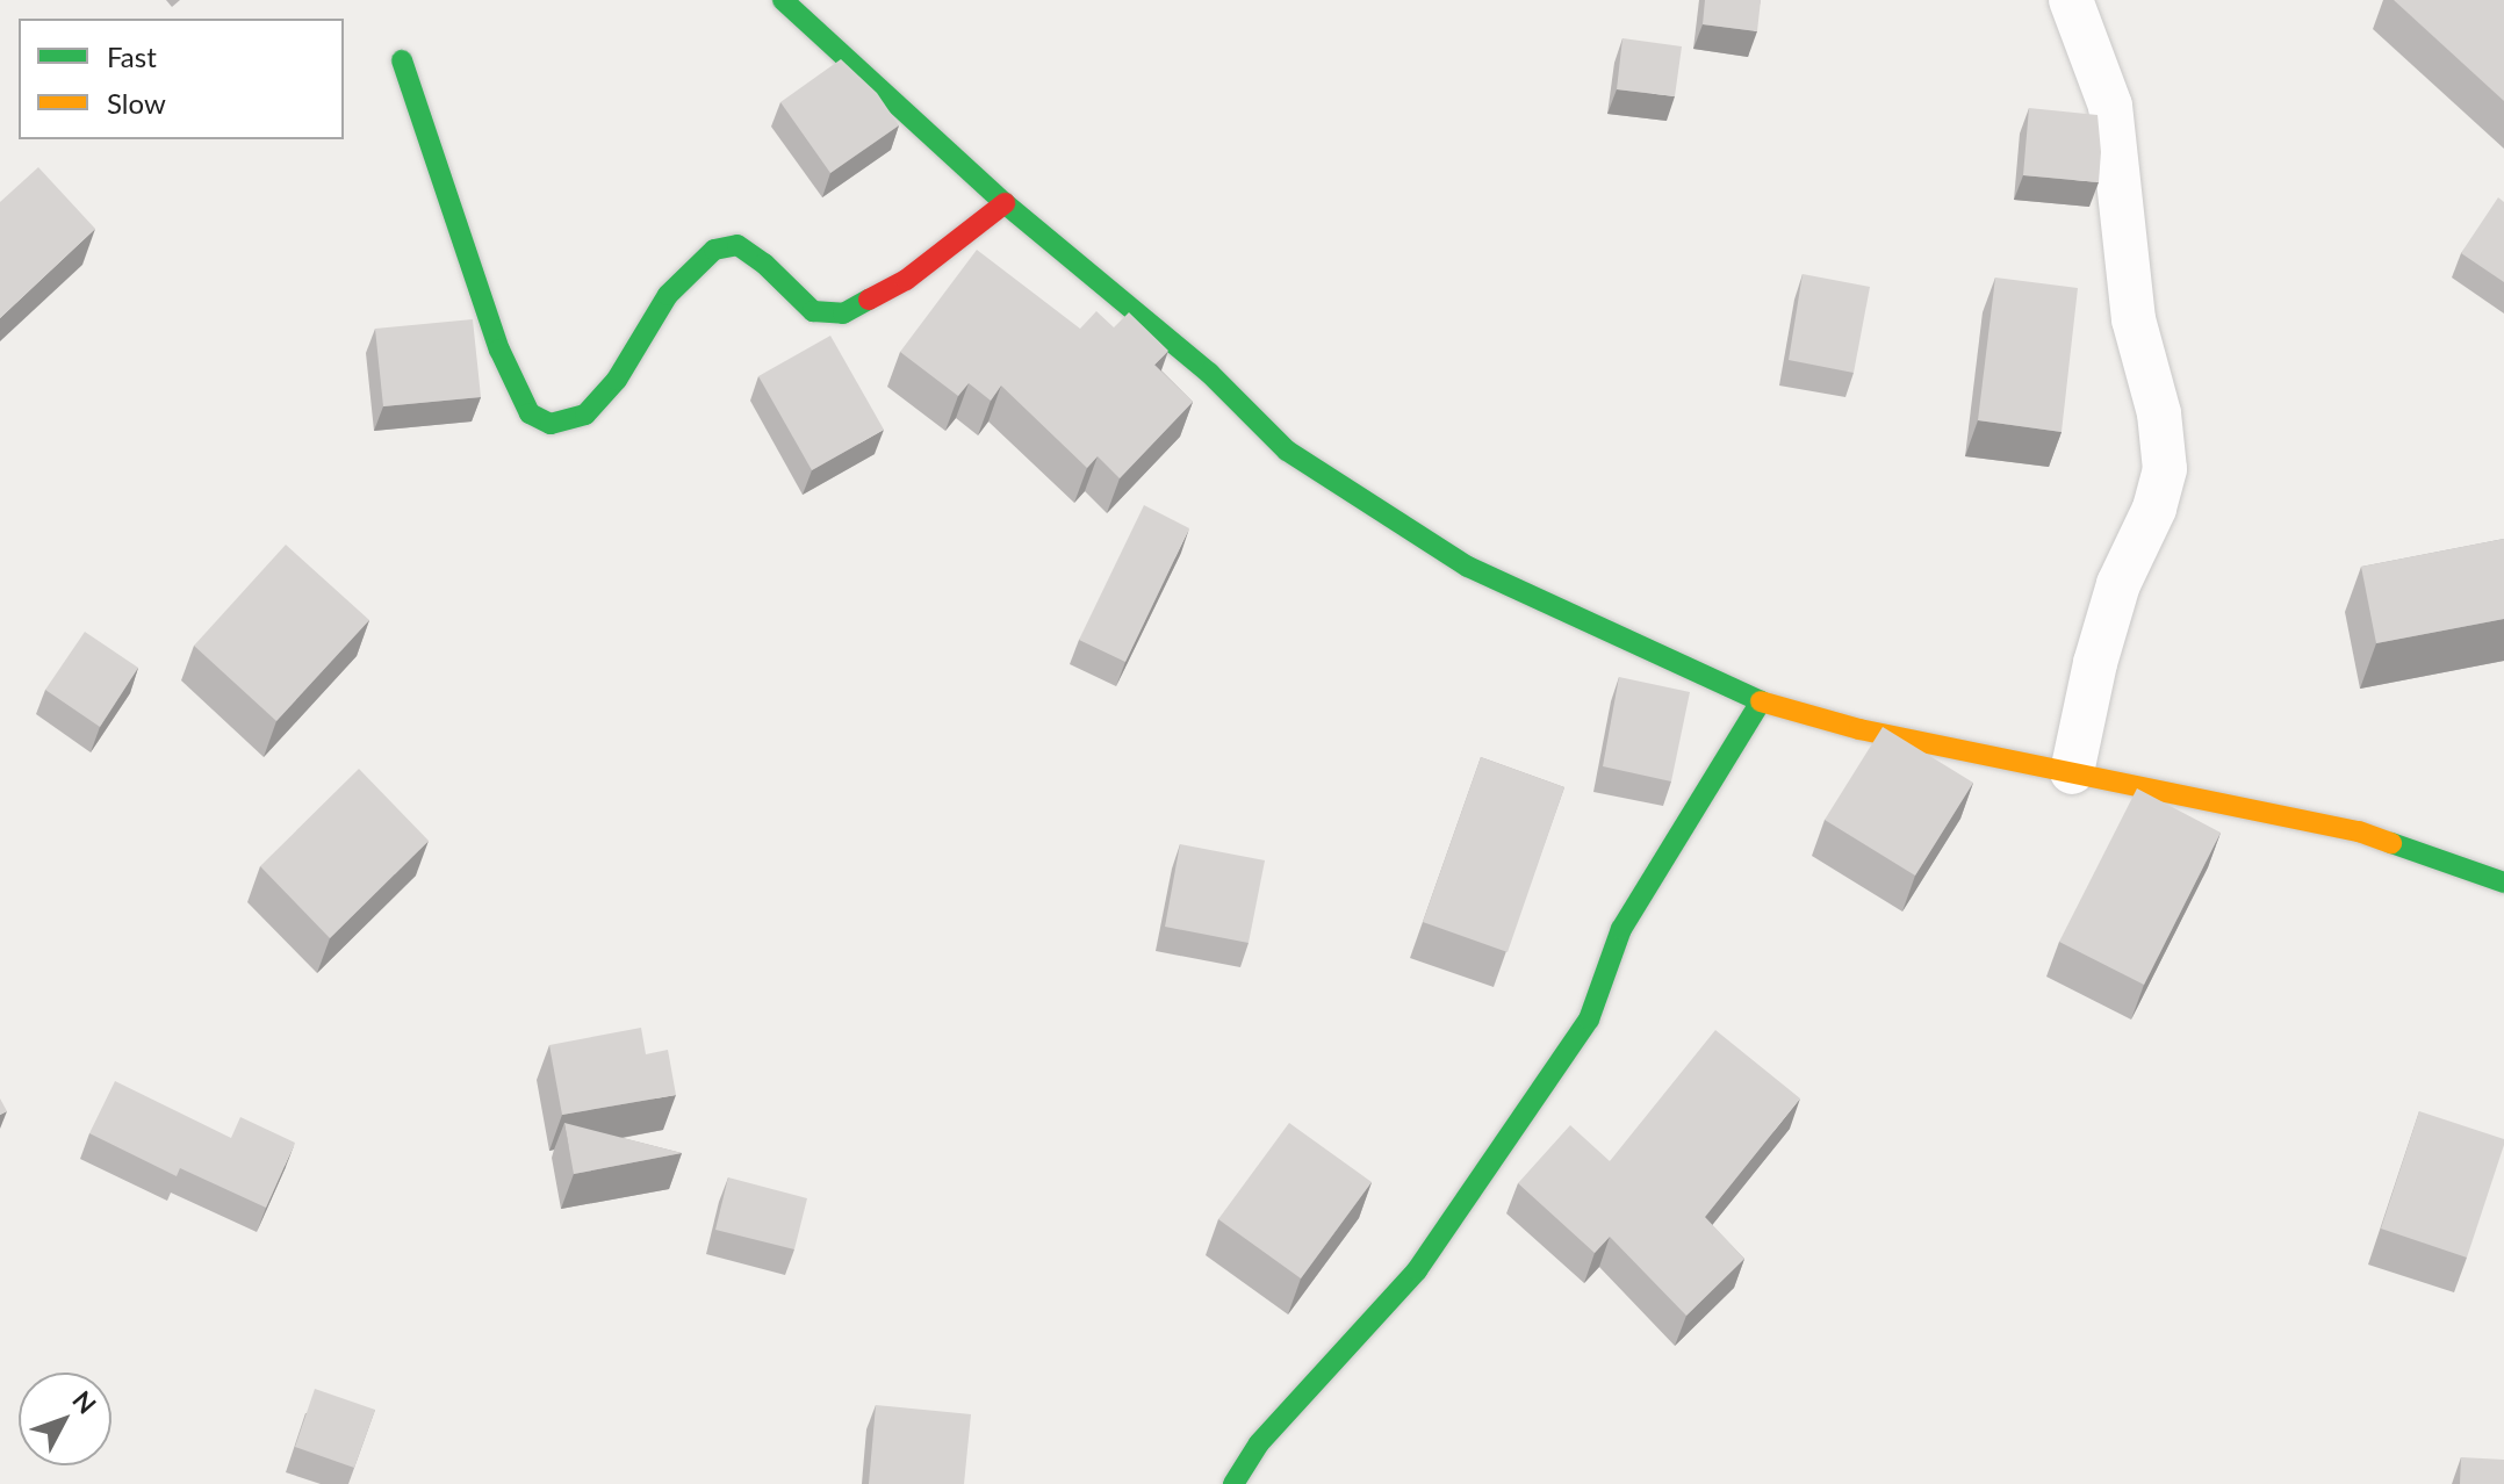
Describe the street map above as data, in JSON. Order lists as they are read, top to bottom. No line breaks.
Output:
{"legend":["Fast","Slow"],"north":"top right"}
